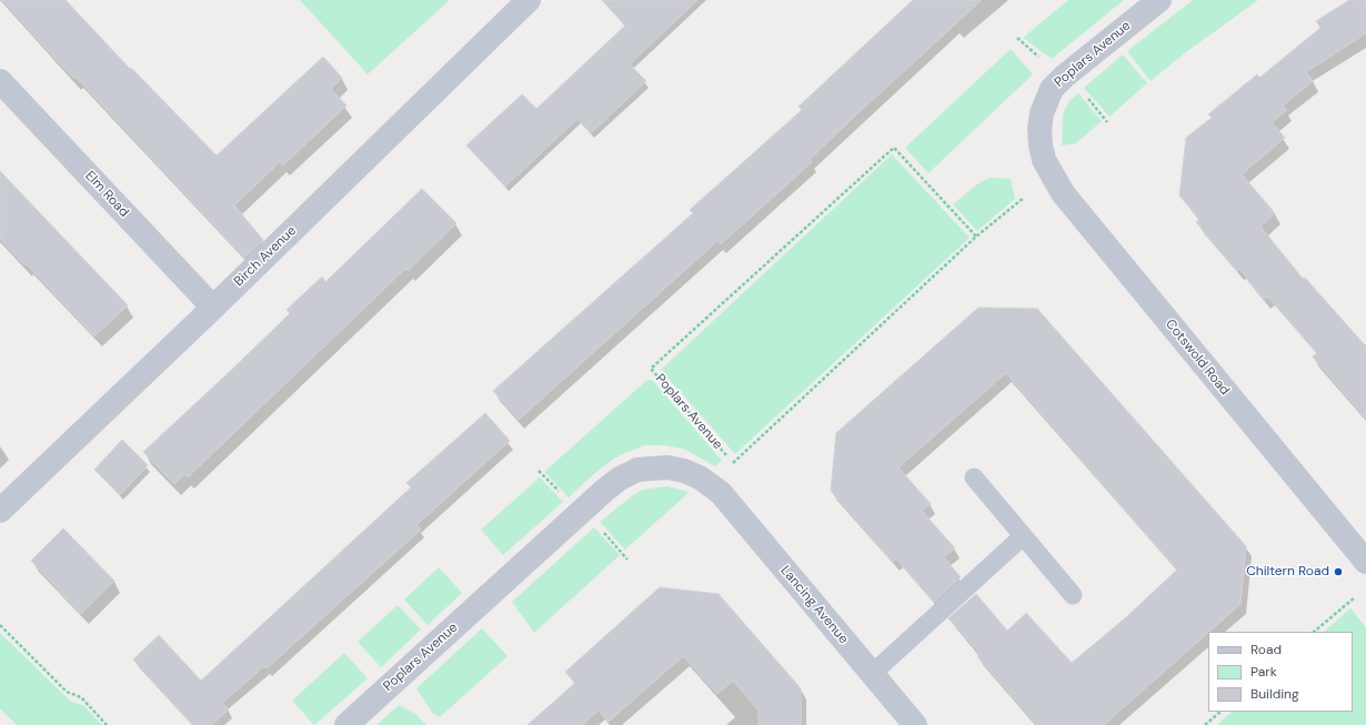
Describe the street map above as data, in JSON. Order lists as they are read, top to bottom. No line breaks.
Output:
{"streets":{"street":["Poplars Avenue","Elm Road","Birch Avenue","Cotswold Road","Lancing Avenue"]},"crossings":[["Poplars Avenue","Cotswold Road"],["Poplars Avenue","Lancing Avenue"],["Elm Road","Birch Avenue"]],"places":["Chiltern Road"],"legend":["Road","Park","Building"]}
